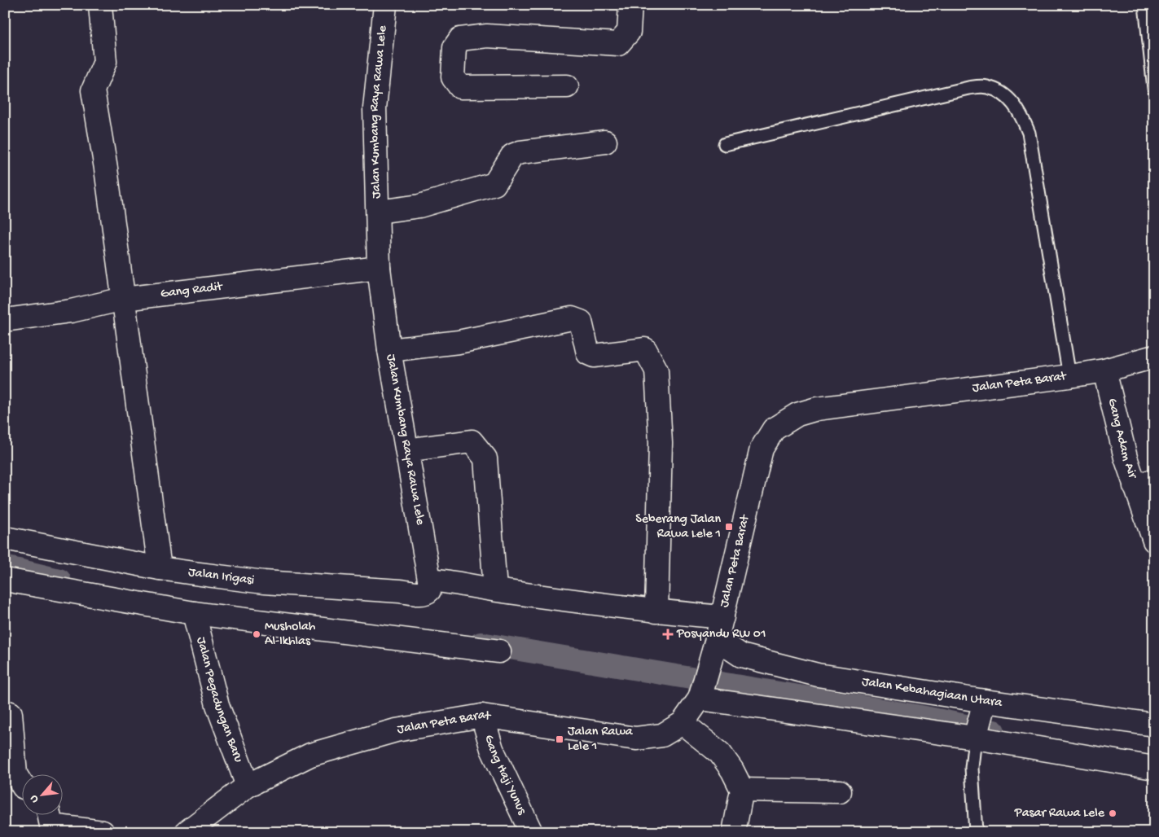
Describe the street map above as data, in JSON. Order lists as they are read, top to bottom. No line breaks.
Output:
{"streets":{"street":["Jalan Kumbang Raya Rawa Lele","Gang Radit","Jalan Peta Barat","Gang Adam Air","Jalan Irigasi","Jalan Kebahagiaan Utara","Jalan Pegadungan Baru","Gang Haji Yunus"]},"crossings":[["Jalan Kumbang Raya Rawa Lele","Gang Radit"],["Jalan Kumbang Raya Rawa Lele","Jalan Irigasi"],["Jalan Peta Barat","Gang Adam Air"],["Jalan Peta Barat","Jalan Kebahagiaan Utara"],["Jalan Peta Barat","Jalan Pegadungan Baru"],["Jalan Peta Barat","Gang Haji Yunus"]],"places":{"transit":["Seberang Jalan Rawa Lele 1","Jalan Rawa Lele 1"],"other":["Musholah Al-Ikhlas","Pasar Rawa Lele"],"health":["Posyandu RW 01"]},"north":"bottom left"}
